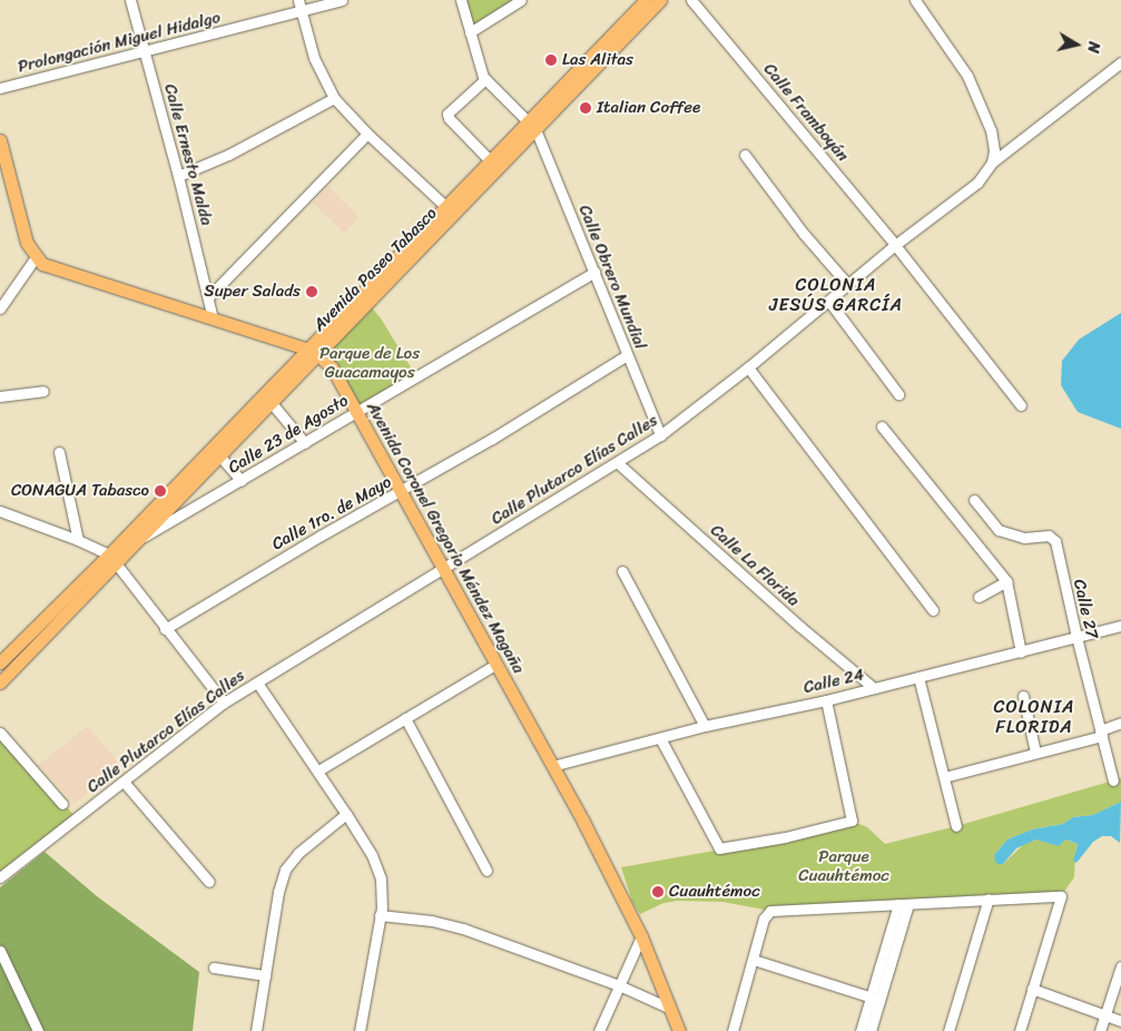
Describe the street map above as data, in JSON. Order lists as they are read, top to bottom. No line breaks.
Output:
{"streets":{"main road":["Avenida Paseo Tabasco","Avenida Coronel Gregorio Méndez Magaña"],"street":["Prolongación Miguel Hidalgo","Calle Framboyán","Calle Ernesto Malda","Calle Obrero Mundial","Calle 23 de Agosto","Calle Plutarco Elías Calles","Calle 1ro. de Mayo","Calle La Florida","Calle 27","Calle 24"]},"crossings":[["Prolongación Miguel Hidalgo","Calle Ernesto Malda"],["Calle Framboyán","Calle Plutarco Elías Calles"],["Calle Ernesto Malda","Avenida Coronel Gregorio Méndez Magaña"],["Avenida Paseo Tabasco","Calle Obrero Mundial"],["Avenida Paseo Tabasco","Calle 23 de Agosto"],["Avenida Paseo Tabasco","Avenida Coronel Gregorio Méndez Magaña"],["Calle Obrero Mundial","Calle 23 de Agosto"],["Calle Obrero Mundial","Calle Plutarco Elías Calles"],["Calle Obrero Mundial","Calle 1ro. de Mayo"],["Calle 23 de Agosto","Avenida Coronel Gregorio Méndez Magaña"],["Calle Plutarco Elías Calles","Avenida Coronel Gregorio Méndez Magaña"],["Calle Plutarco Elías Calles","Calle La Florida"],["Calle 1ro. de Mayo","Avenida Coronel Gregorio Méndez Magaña"],["Avenida Coronel Gregorio Méndez Magaña","Calle 24"],["Calle La Florida","Calle 24"],["Calle 27","Calle 24"]],"districts":["COLONIA JESÚS GARCÍA","COLONIA FLORIDA"],"parks":["Parque de Los Guacamayos","Parque Cuauhtémoc"],"places":["Las Alitas","Italian Coffee","Super Salads","CONAGUA Tabasco","Cuauhtémoc"],"north":"right"}
